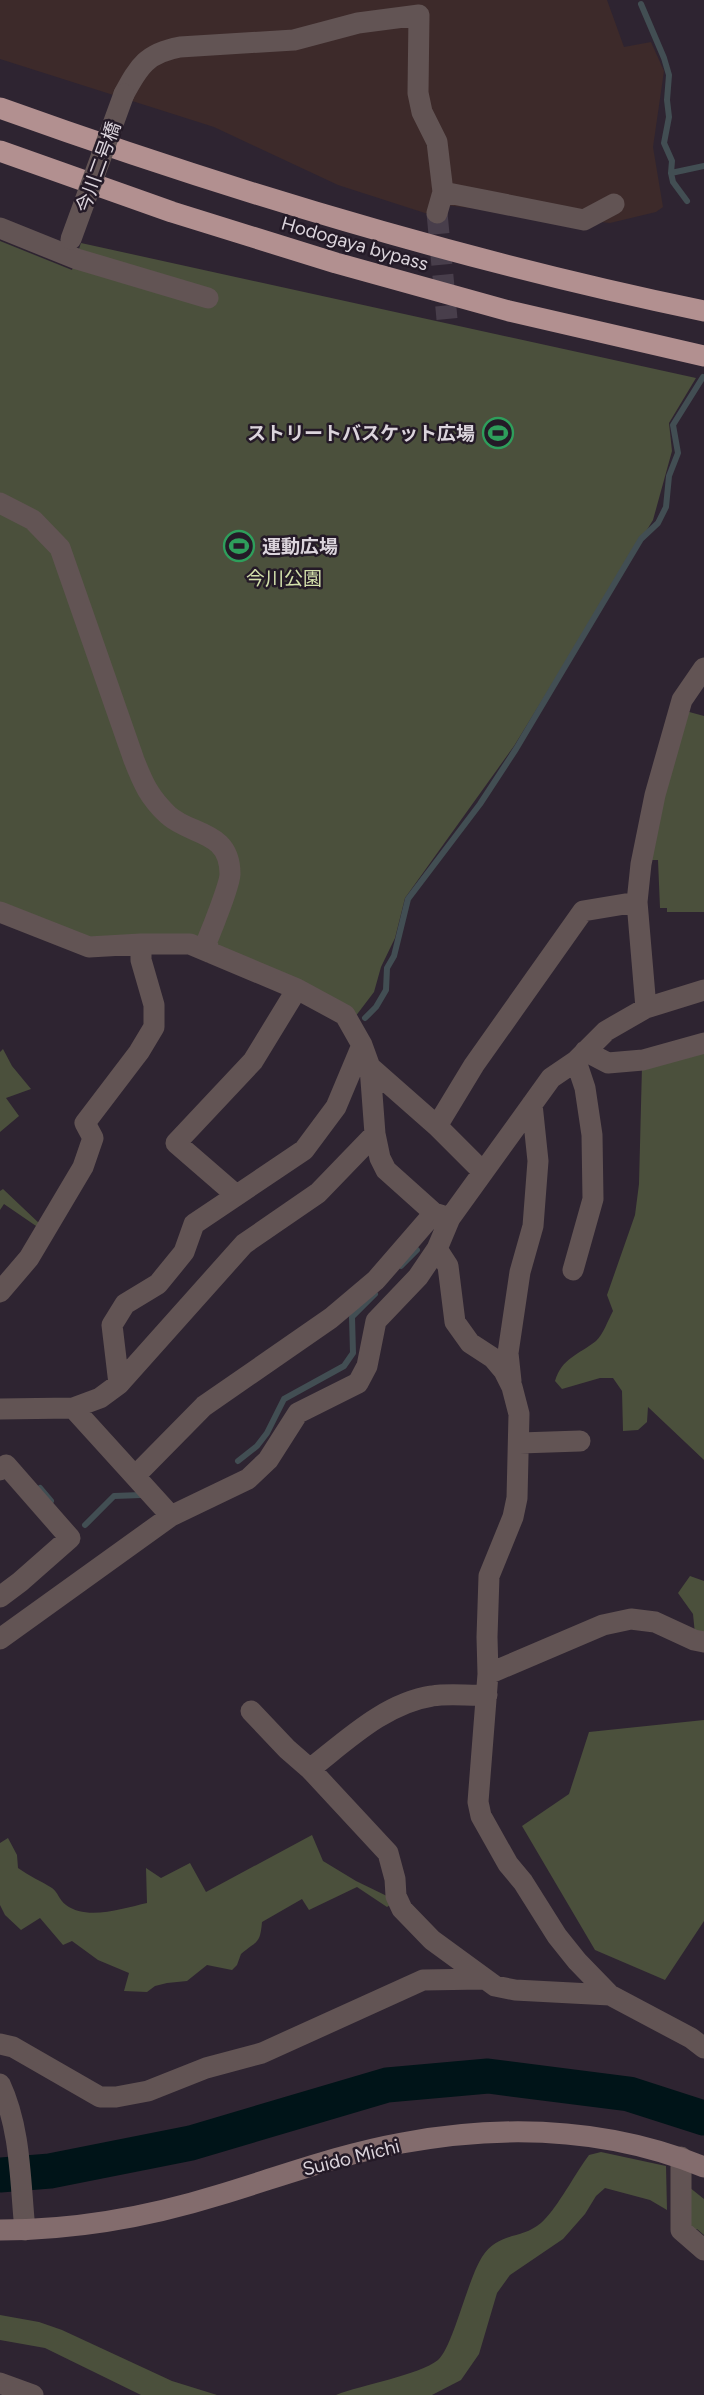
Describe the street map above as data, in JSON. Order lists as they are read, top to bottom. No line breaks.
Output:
{"streets":{"highway":["Hodogaya bypass"],"street":["今川二号橋","Suido Michi"]},"parks":["今川公園"],"places":{"sports":["ストリートバスケット広場","運動広場"]}}
